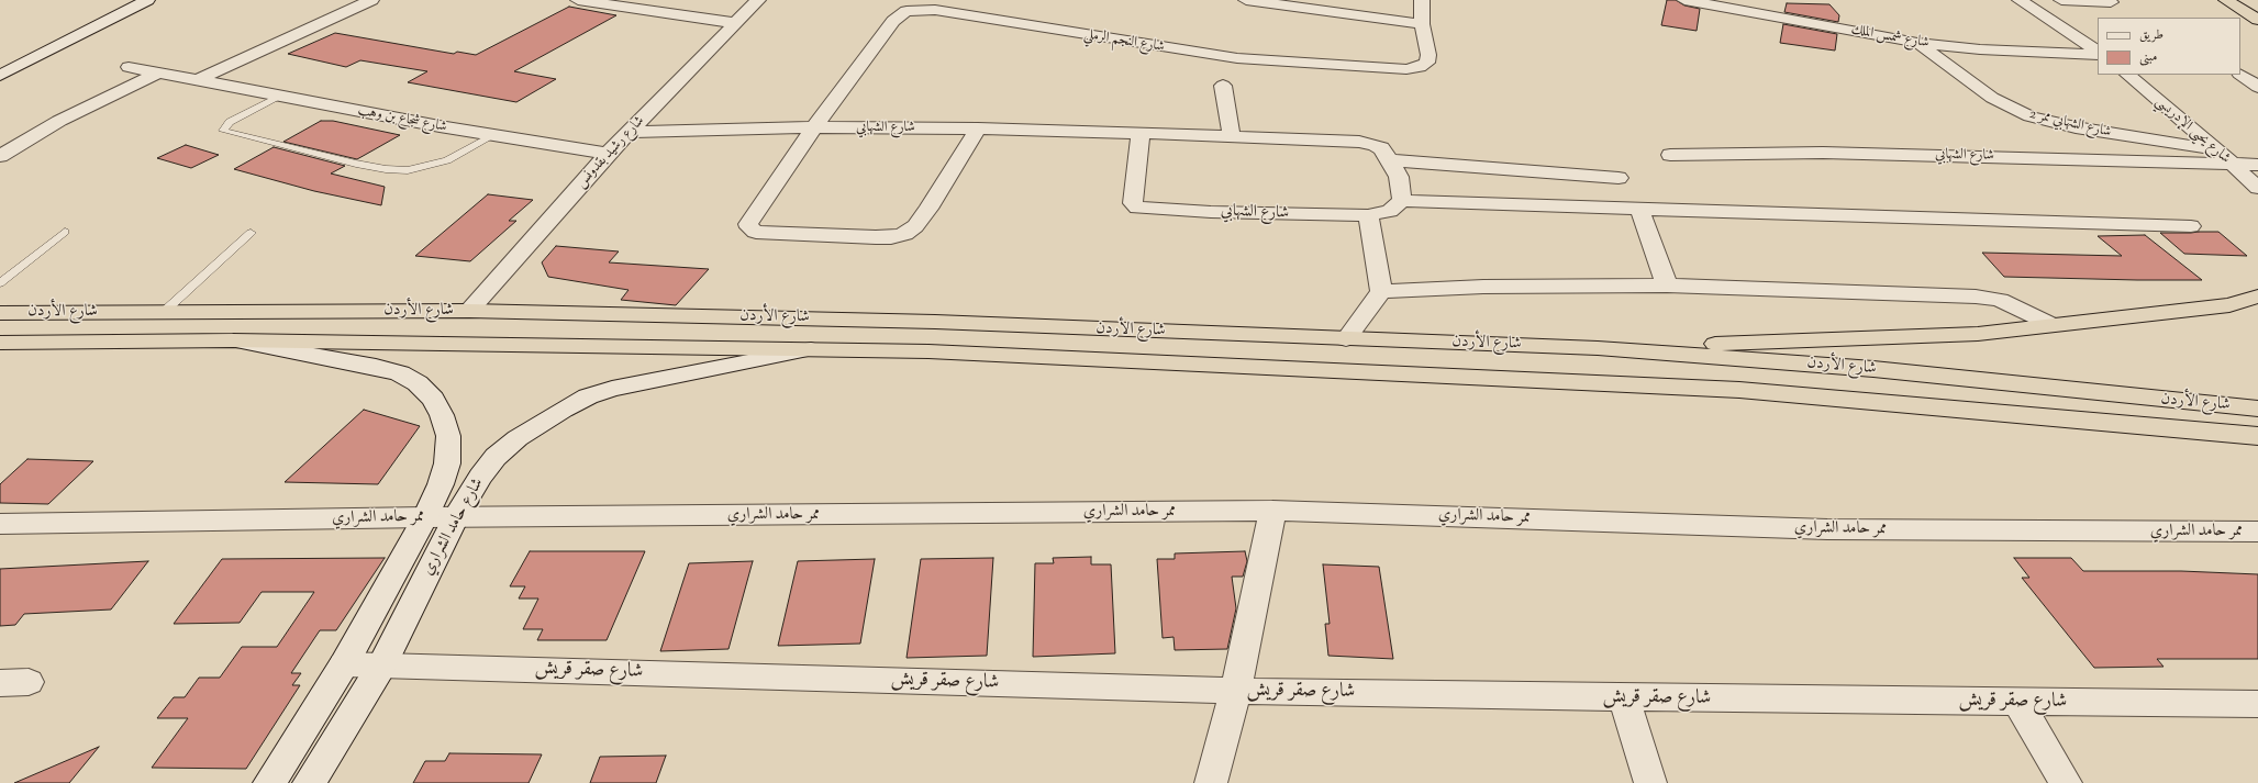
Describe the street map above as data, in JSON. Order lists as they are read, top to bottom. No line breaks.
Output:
{"streets":{"highway":["شارع الأردن"],"street":["شارع شمس الملك","شارع النجم الرملي","شارع شجاع بن وهب","شارع الشهابي ممر 2","شارع الشهابي","شارع يحيى الإدريسي","شارع رشيد بقدونس","ممر حامد الشراري","شارع حامد الشراري","شارع صقر قريش"]},"crossings":[["شارع شمس الملك","شارع الشهابي ممر 2"],["شارع النجم الرملي","شارع الشهابي"],["شارع شجاع بن وهب","شارع رشيد بقدونس"],["شارع الشهابي ممر 2","شارع الشهابي"],["شارع الشهابي ممر 2","شارع يحيى الإدريسي"],["شارع الشهابي","شارع يحيى الإدريسي"],["شارع الشهابي","شارع رشيد بقدونس"],["شارع رشيد بقدونس","شارع الأردن"],["شارع الأردن","شارع حامد الشراري"],["ممر حامد الشراري","شارع حامد الشراري"],["شارع حامد الشراري","شارع صقر قريش"]],"legend":["طريق","مبنى"]}
